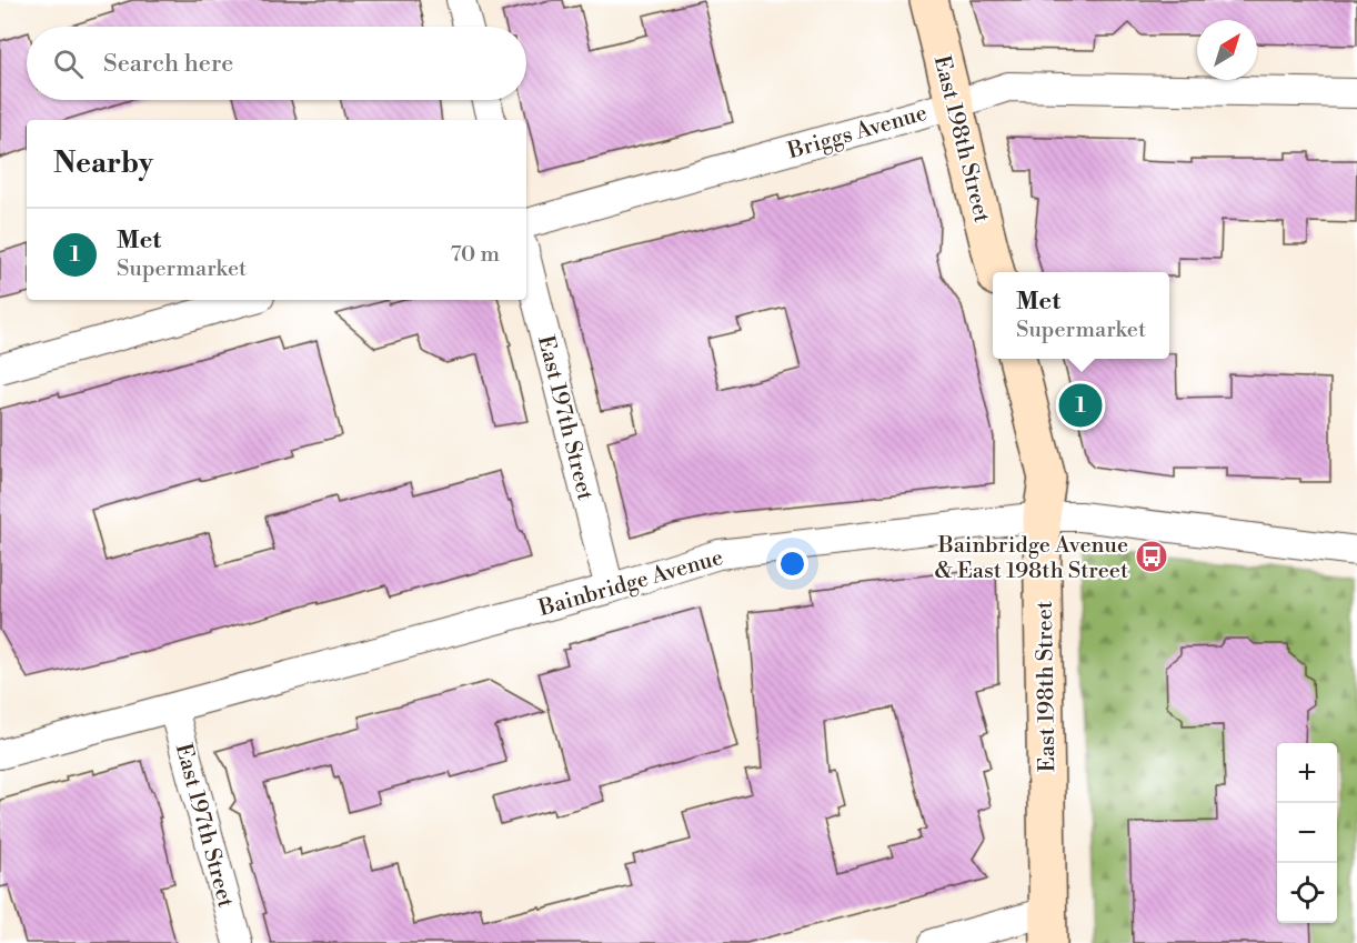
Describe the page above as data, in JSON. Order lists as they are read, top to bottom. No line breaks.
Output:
{"streets":{"street":["Briggs Avenue","East 198th Street","East 197th Street","Bainbridge Avenue"]},"crossings":[["Briggs Avenue","East 198th Street"],["East 198th Street","Bainbridge Avenue"],["East 197th Street","Bainbridge Avenue"]],"places":{"bus stop":["Bainbridge Avenue & East 198th Street"]},"north":"top right","page":{"search":"Search here","heading":"Nearby","list":[{"mark":"1","name":"Met","note":"Supermarket","value":"70 m"}],"popup":["Met","Supermarket"],"pins":"1","map_buttons":["+","−"]}}
